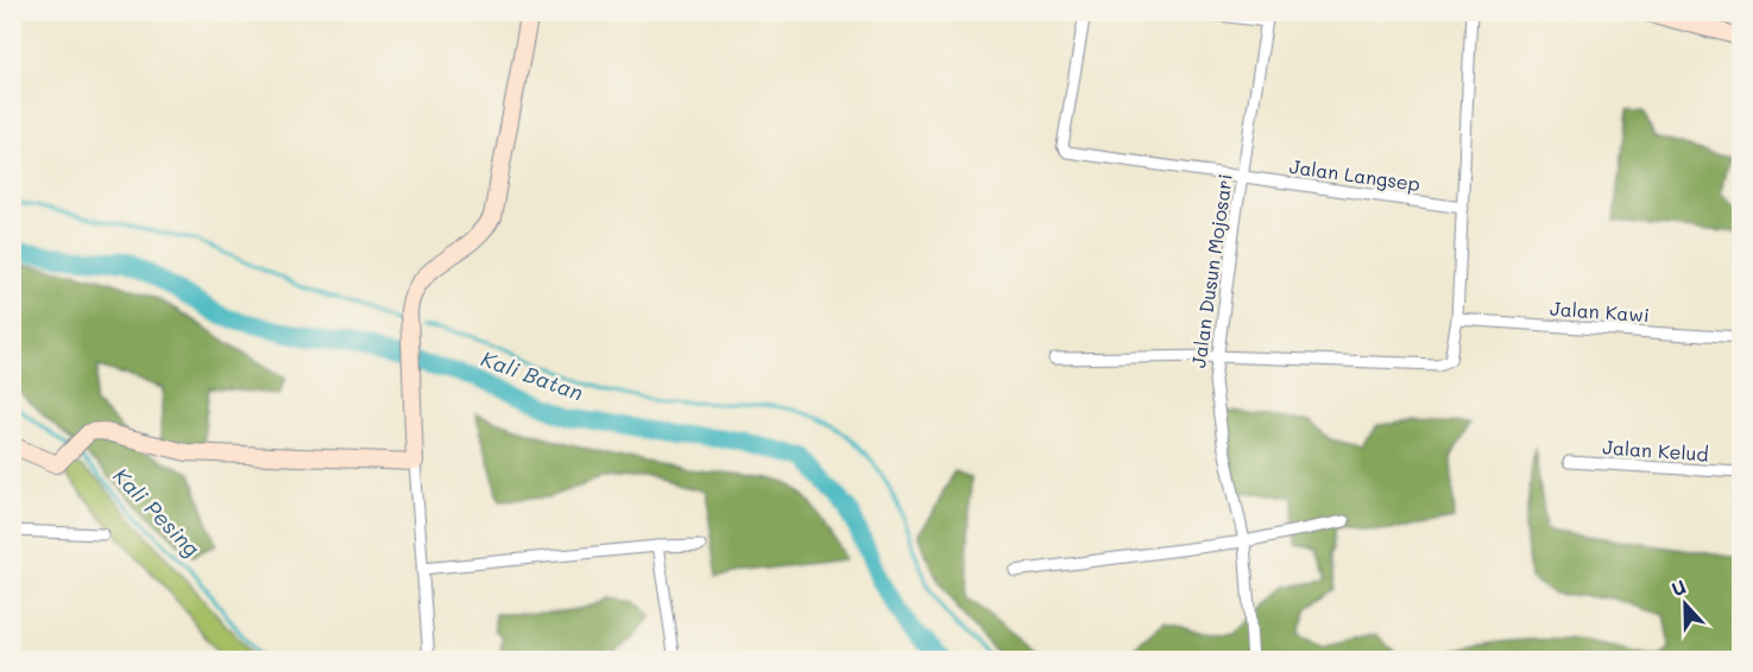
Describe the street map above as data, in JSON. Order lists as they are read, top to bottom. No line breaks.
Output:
{"streets":{"street":["Jalan Langsep","Jalan Dusun Mojosari","Jalan Kawi","Jalan Kelud"]},"crossings":[["Jalan Langsep","Jalan Dusun Mojosari"]],"water":["Kali Batan","Kali Pesing"],"north":"top"}
